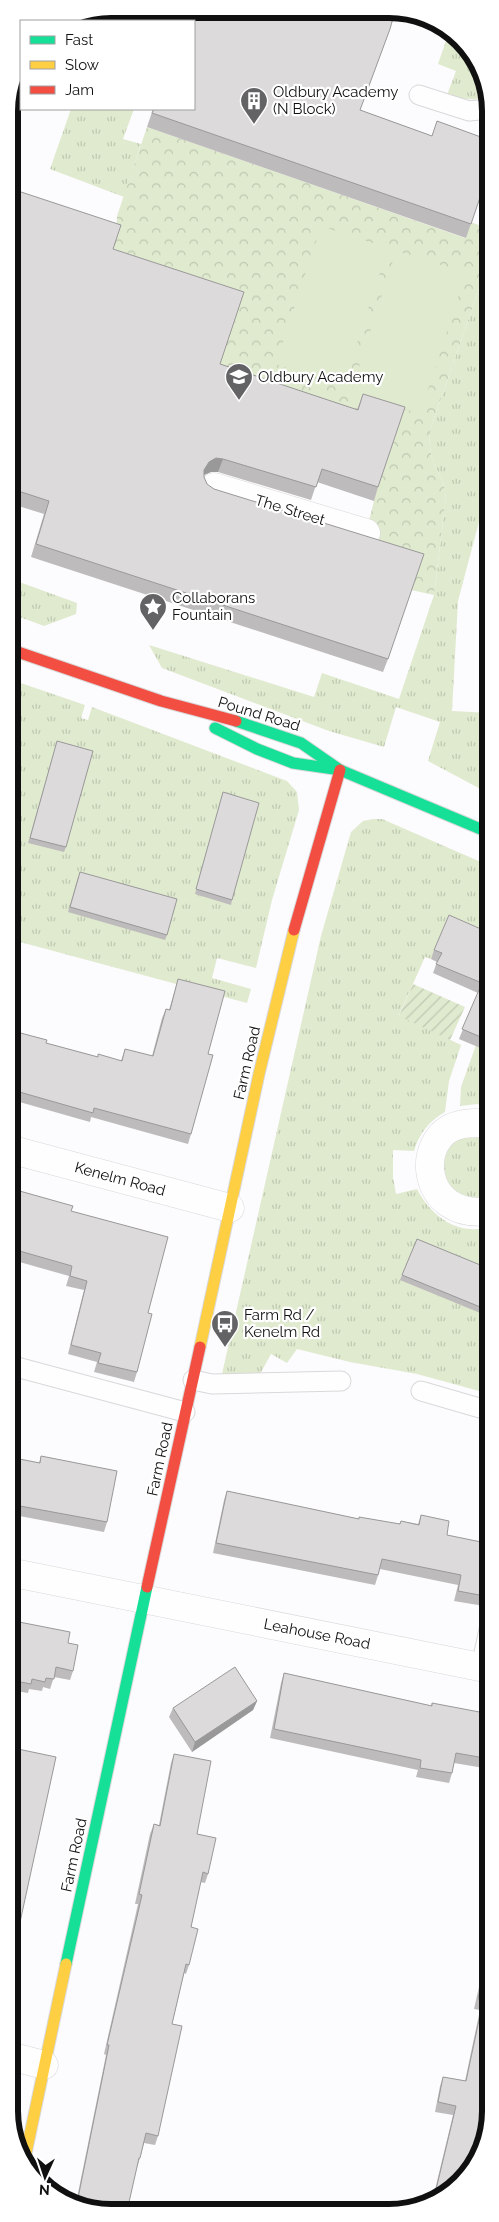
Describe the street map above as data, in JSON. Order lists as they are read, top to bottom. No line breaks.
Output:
{"streets":{"street":["The Street","Pound Road","Farm Road","Kenelm Road","Leahouse Road"]},"crossings":[["Pound Road","Farm Road"],["Farm Road","Kenelm Road"],["Farm Road","Leahouse Road"]],"places":{"building":["Oldbury Academy (N Block)"],"school or university":["Oldbury Academy"],"place":["Collaborans Fountain"],"bus stop":["Farm Rd / Kenelm Rd"]},"legend":["Fast","Slow","Jam"],"north":"bottom"}
